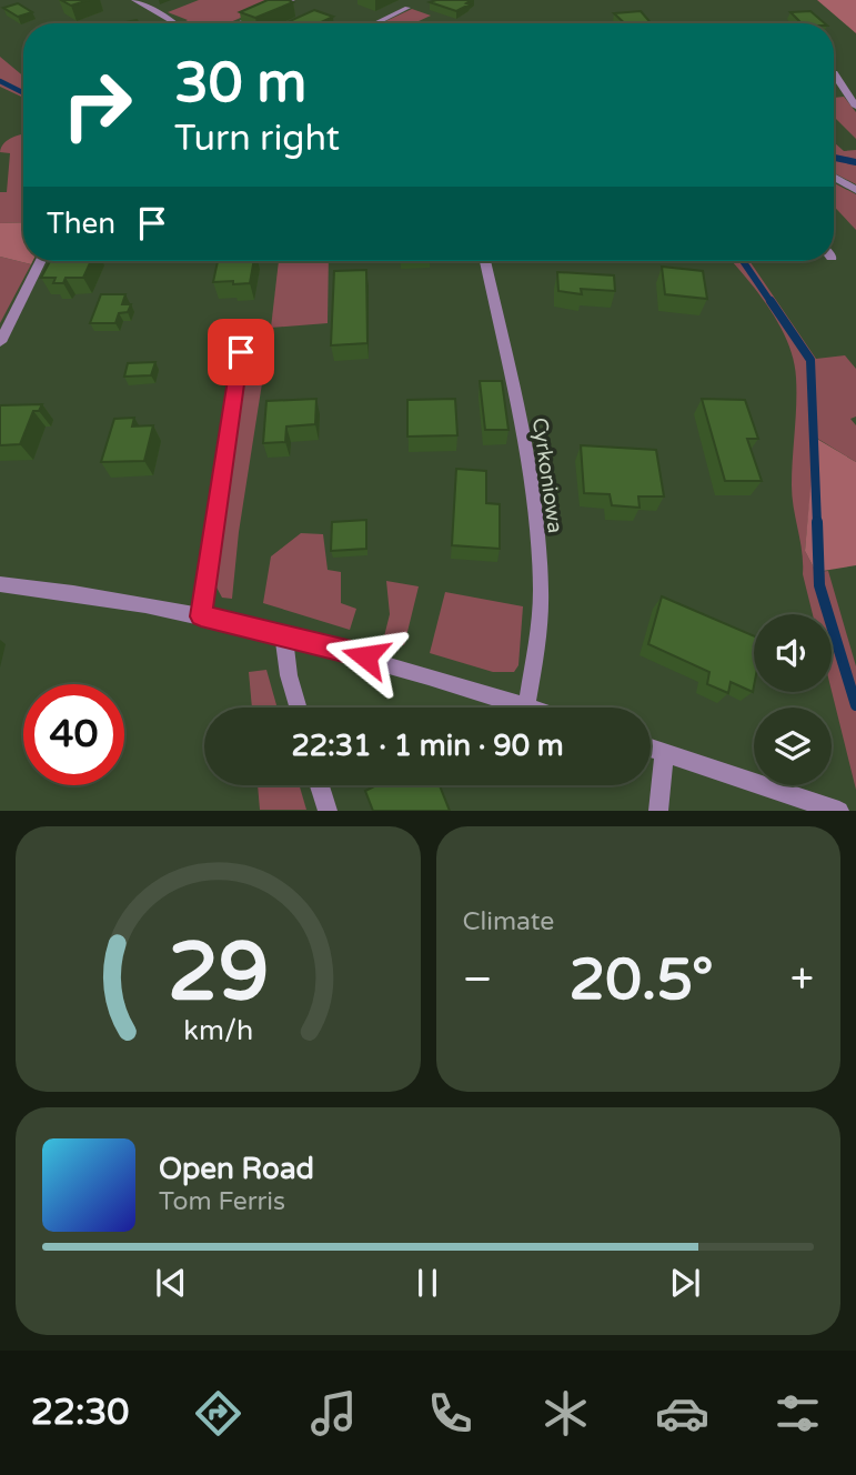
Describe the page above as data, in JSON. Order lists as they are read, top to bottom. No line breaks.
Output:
{"streets":{"street":["Cyrkoniowa"]},"page":{"turn":["30 m","Turn right"],"then":"Then","limit":"40","trip":"22:31 · 1 min · 90 m","tile":"Climate","heat":["−","20.5°","+"],"song":["Open Road","Tom Ferris"],"tabs":"22:30","gauge":["29","km/h"]}}
